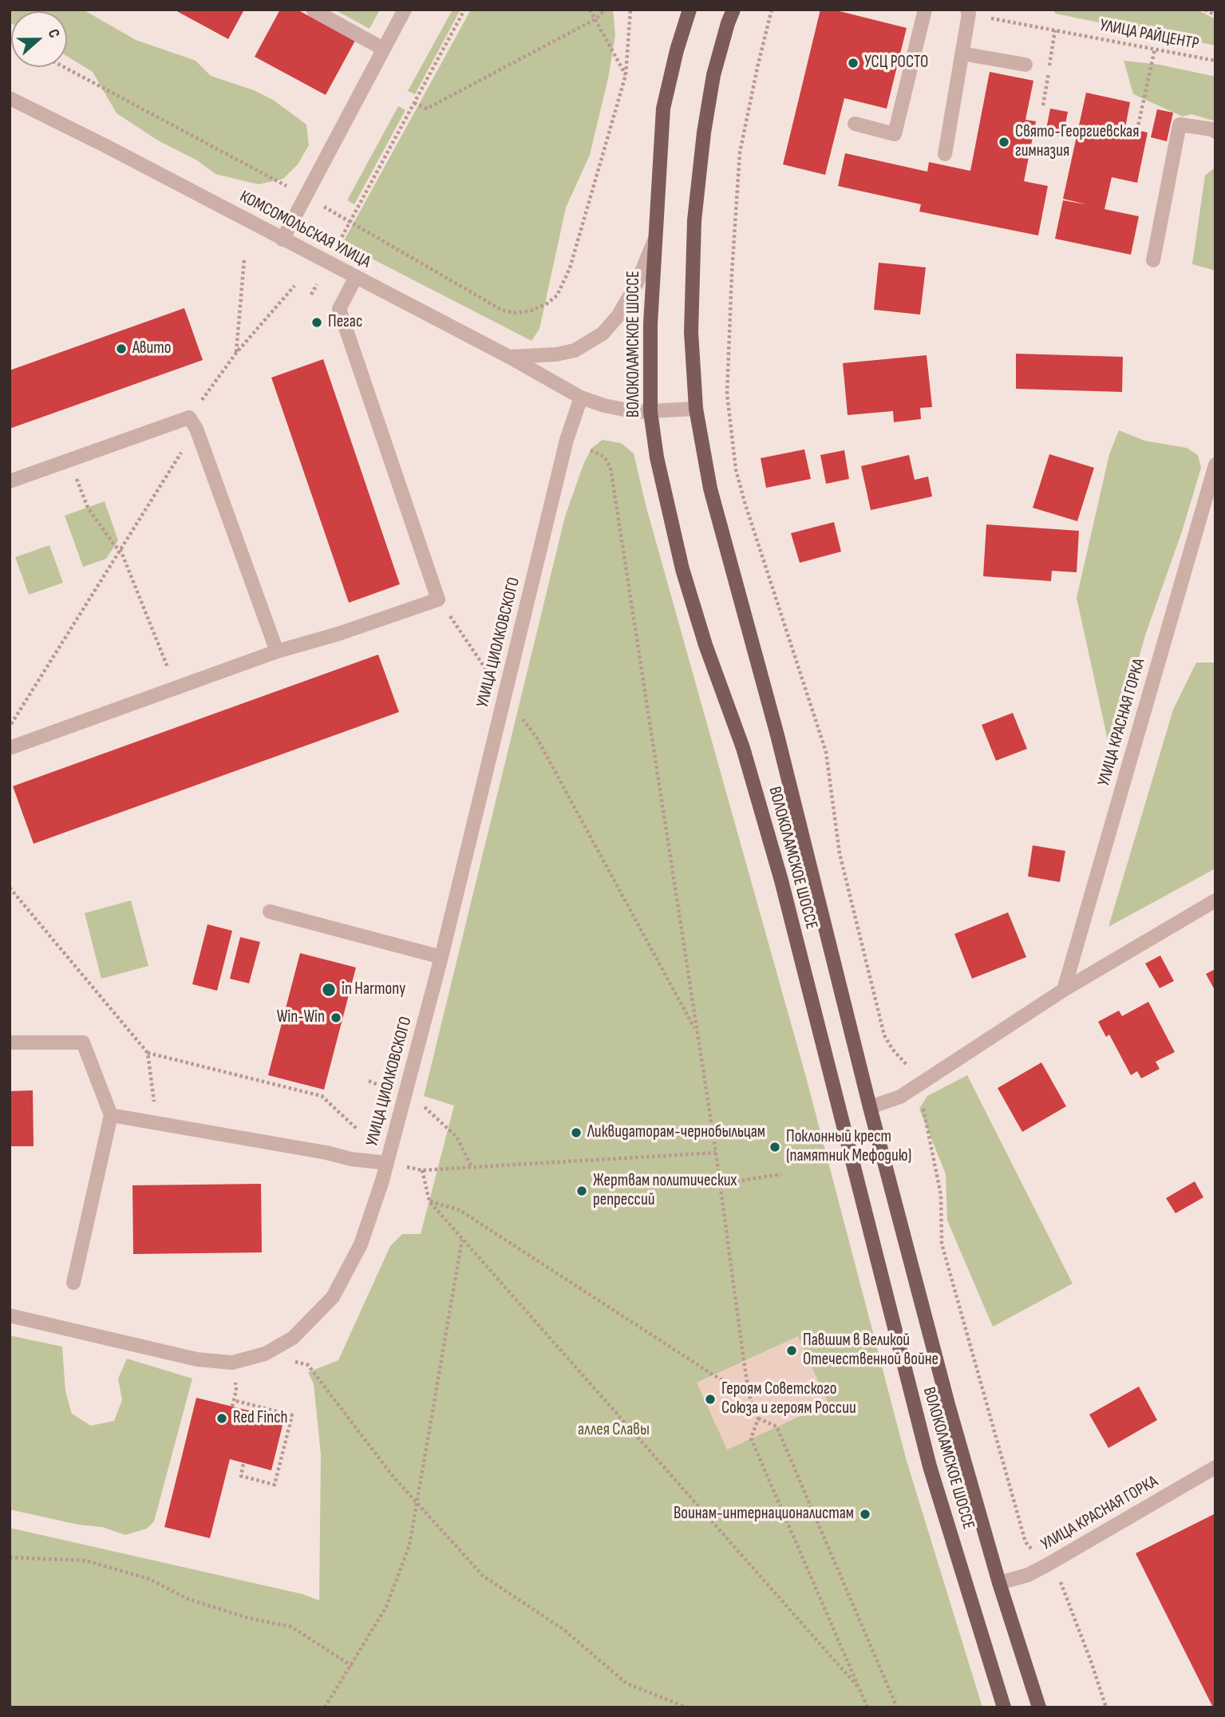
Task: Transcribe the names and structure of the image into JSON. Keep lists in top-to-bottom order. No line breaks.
{"streets":{"main road":["ВОЛОКОЛАМСКОЕ ШОССЕ"],"street":["КОМСОМОЛЬСКАЯ УЛИЦА","УЛИЦА ЦИОЛКОВСКОГО","УЛИЦА КРАСНАЯ ГОРКА"],"path":["УЛИЦА РАЙЦЕНТР"]},"crossings":[["КОМСОМОЛЬСКАЯ УЛИЦА","ВОЛОКОЛАМСКОЕ ШОССЕ"],["КОМСОМОЛЬСКАЯ УЛИЦА","УЛИЦА ЦИОЛКОВСКОГО"],["ВОЛОКОЛАМСКОЕ ШОССЕ","УЛИЦА КРАСНАЯ ГОРКА"]],"parks":["аллея Славы"],"places":["УСЦ РОСТО","Свято-Георгиевская гимназия","Пегас","Авито","in Harmony","Win-Win","Ликвидаторам-чернобыльцам","Поклонный крест (памятник Мефодию)","Жертвам политических репрессий","Павшим в Великой Отечественной войне","Героям Советского Союза и героям России","Red Finch","Воинам-интернационалистам"],"north":"right"}
